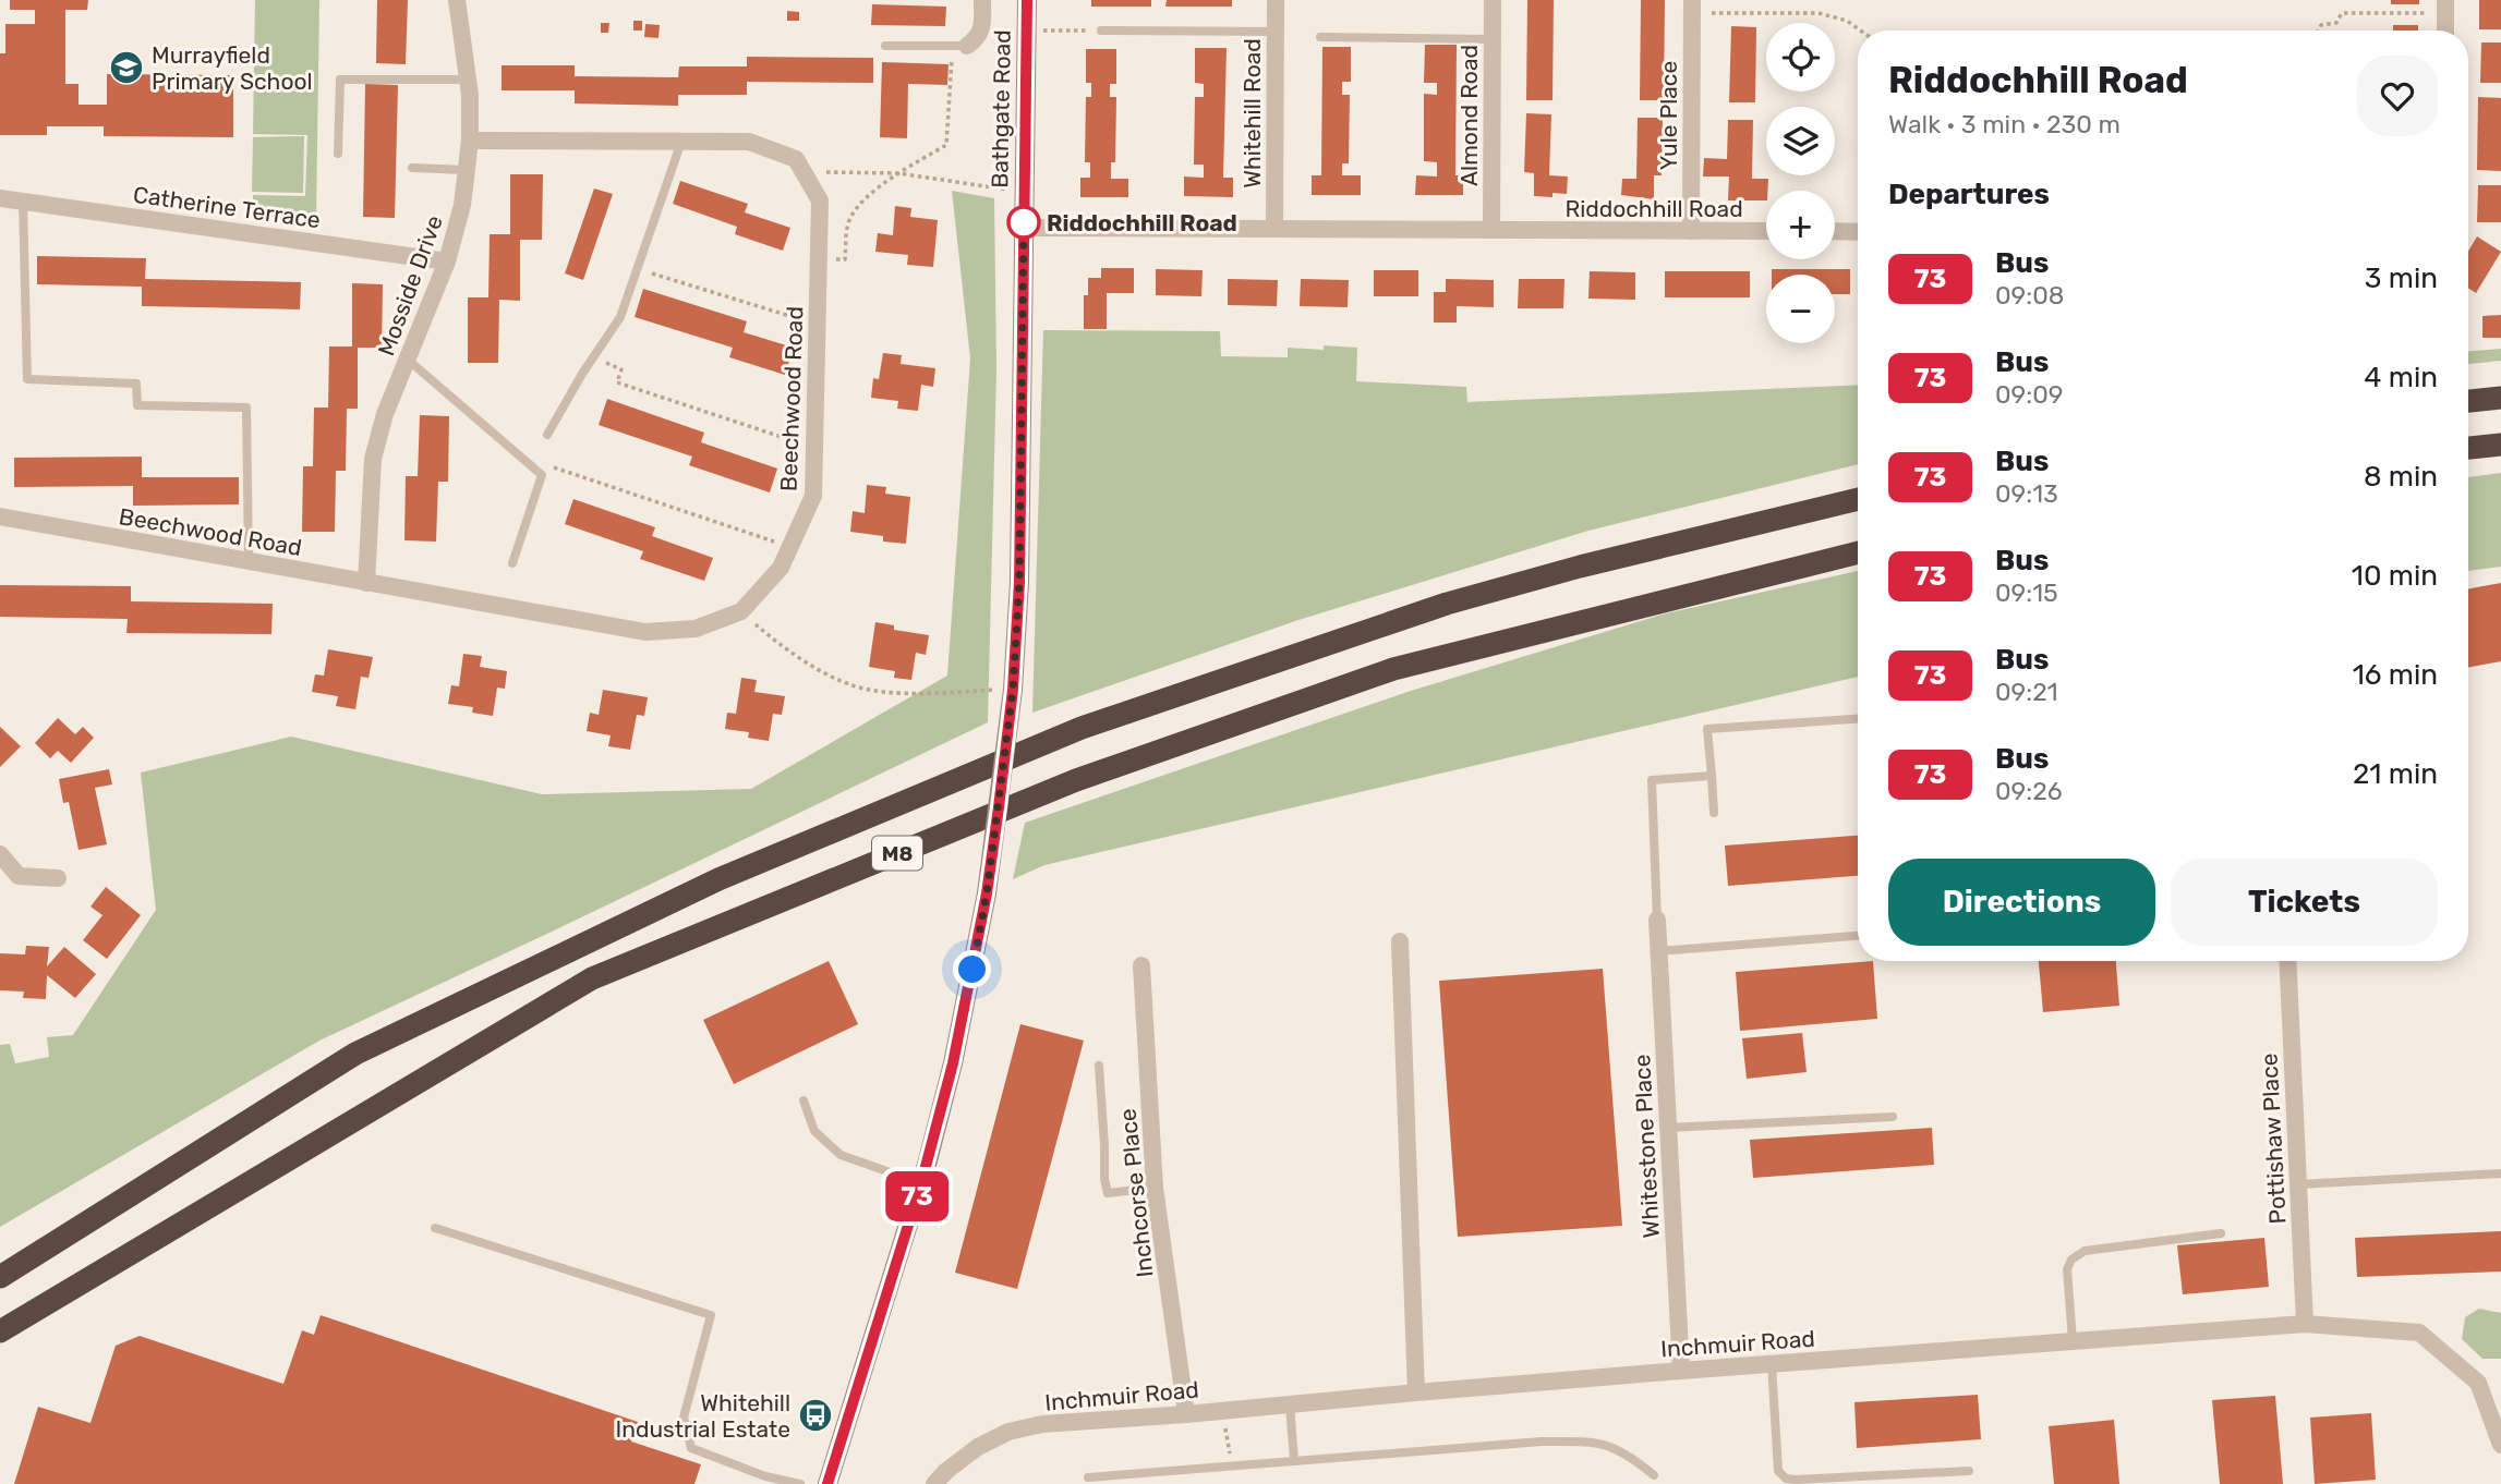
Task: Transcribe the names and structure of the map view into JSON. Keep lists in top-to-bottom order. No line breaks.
{"streets":{"highway":["M8"],"main road":["Bathgate Road"],"street":["Whitehill Road","Almond Road","Yule Place","Catherine Terrace","Riddochhill Road","Mosside Drive","Beechwood Road","Pottishaw Place","Whitestone Place","Inchcorse Place","Inchmuir Road"]},"crossings":[["Bathgate Road","Riddochhill Road"],["Whitehill Road","Riddochhill Road"],["Almond Road","Riddochhill Road"],["Yule Place","Riddochhill Road"],["Catherine Terrace","Mosside Drive"],["Mosside Drive","Beechwood Road"],["Pottishaw Place","Inchmuir Road"],["Whitestone Place","Inchmuir Road"],["Inchcorse Place","Inchmuir Road"]],"places":{"school or university":["Murrayfield Primary School"],"other":["Riddochhill Road"],"bus stop":["Whitehill Industrial Estate"]},"lines":["bus line 73"],"page":{"on_map":"73","map_buttons":["+","−"],"heading":[["Riddochhill Road","Walk · 3 min · 230 m"],"Departures"],"list":[{"mark":"73","name":"Bus","note":"09:08","value":"3 min"},{"mark":"73","name":"Bus","note":"09:09","value":"4 min"},{"mark":"73","name":"Bus","note":"09:13","value":"8 min"},{"mark":"73","name":"Bus","note":"09:15","value":"10 min"},{"mark":"73","name":"Bus","note":"09:21","value":"16 min"},{"mark":"73","name":"Bus","note":"09:26","value":"21 min"}],"buttons":["Directions","Tickets"]}}
